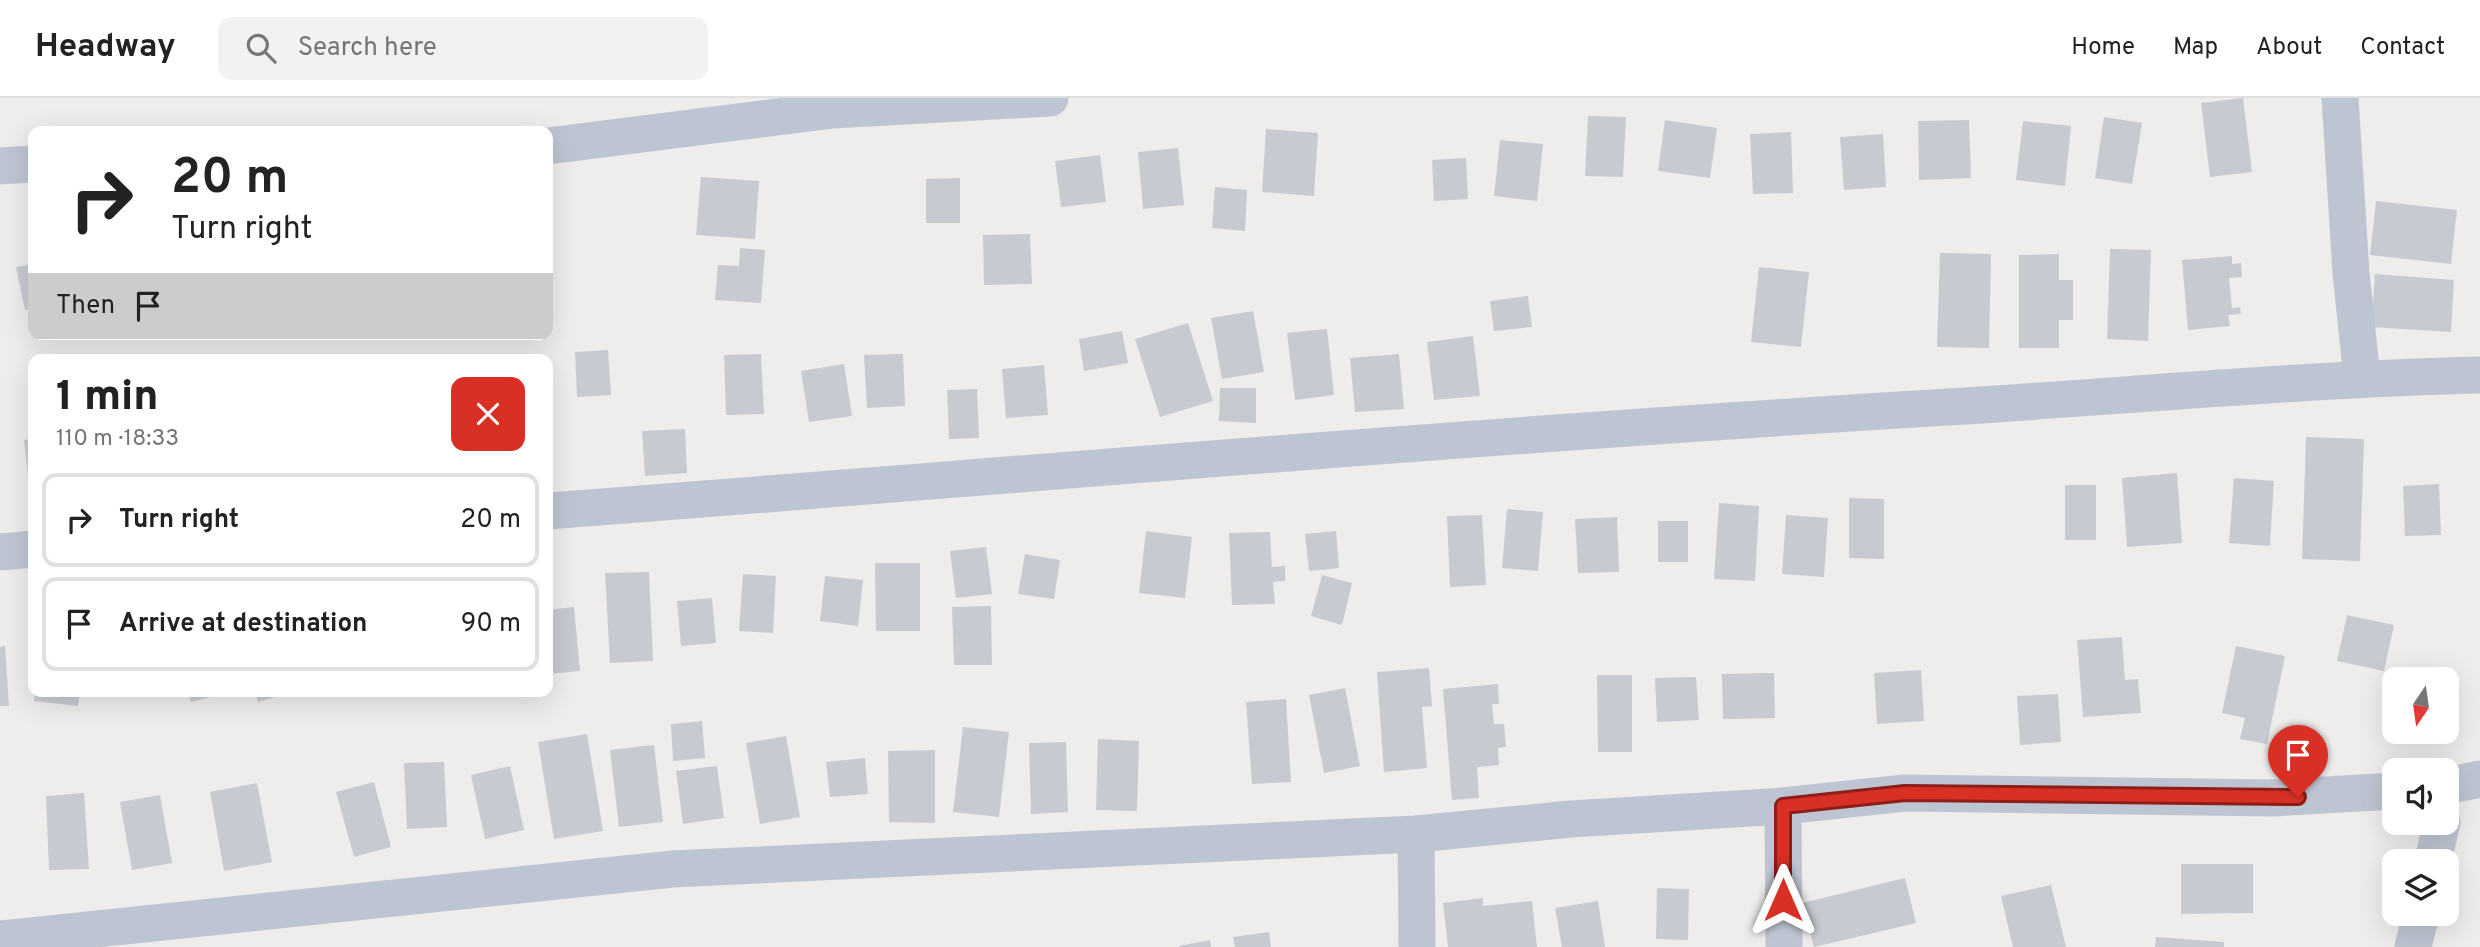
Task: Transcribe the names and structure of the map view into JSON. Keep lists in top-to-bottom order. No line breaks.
{"north":"bottom","page":{"header":"Headway","search":"Search here","nav":["Home","Map","About","Contact"],"turn":["20 m","Turn right"],"then":"Then","heading":["1 min","110 m · 18:33"],"list":[{"name":"Turn right","value":"20 m"},{"name":"Arrive at destination","value":"90 m"}]}}
